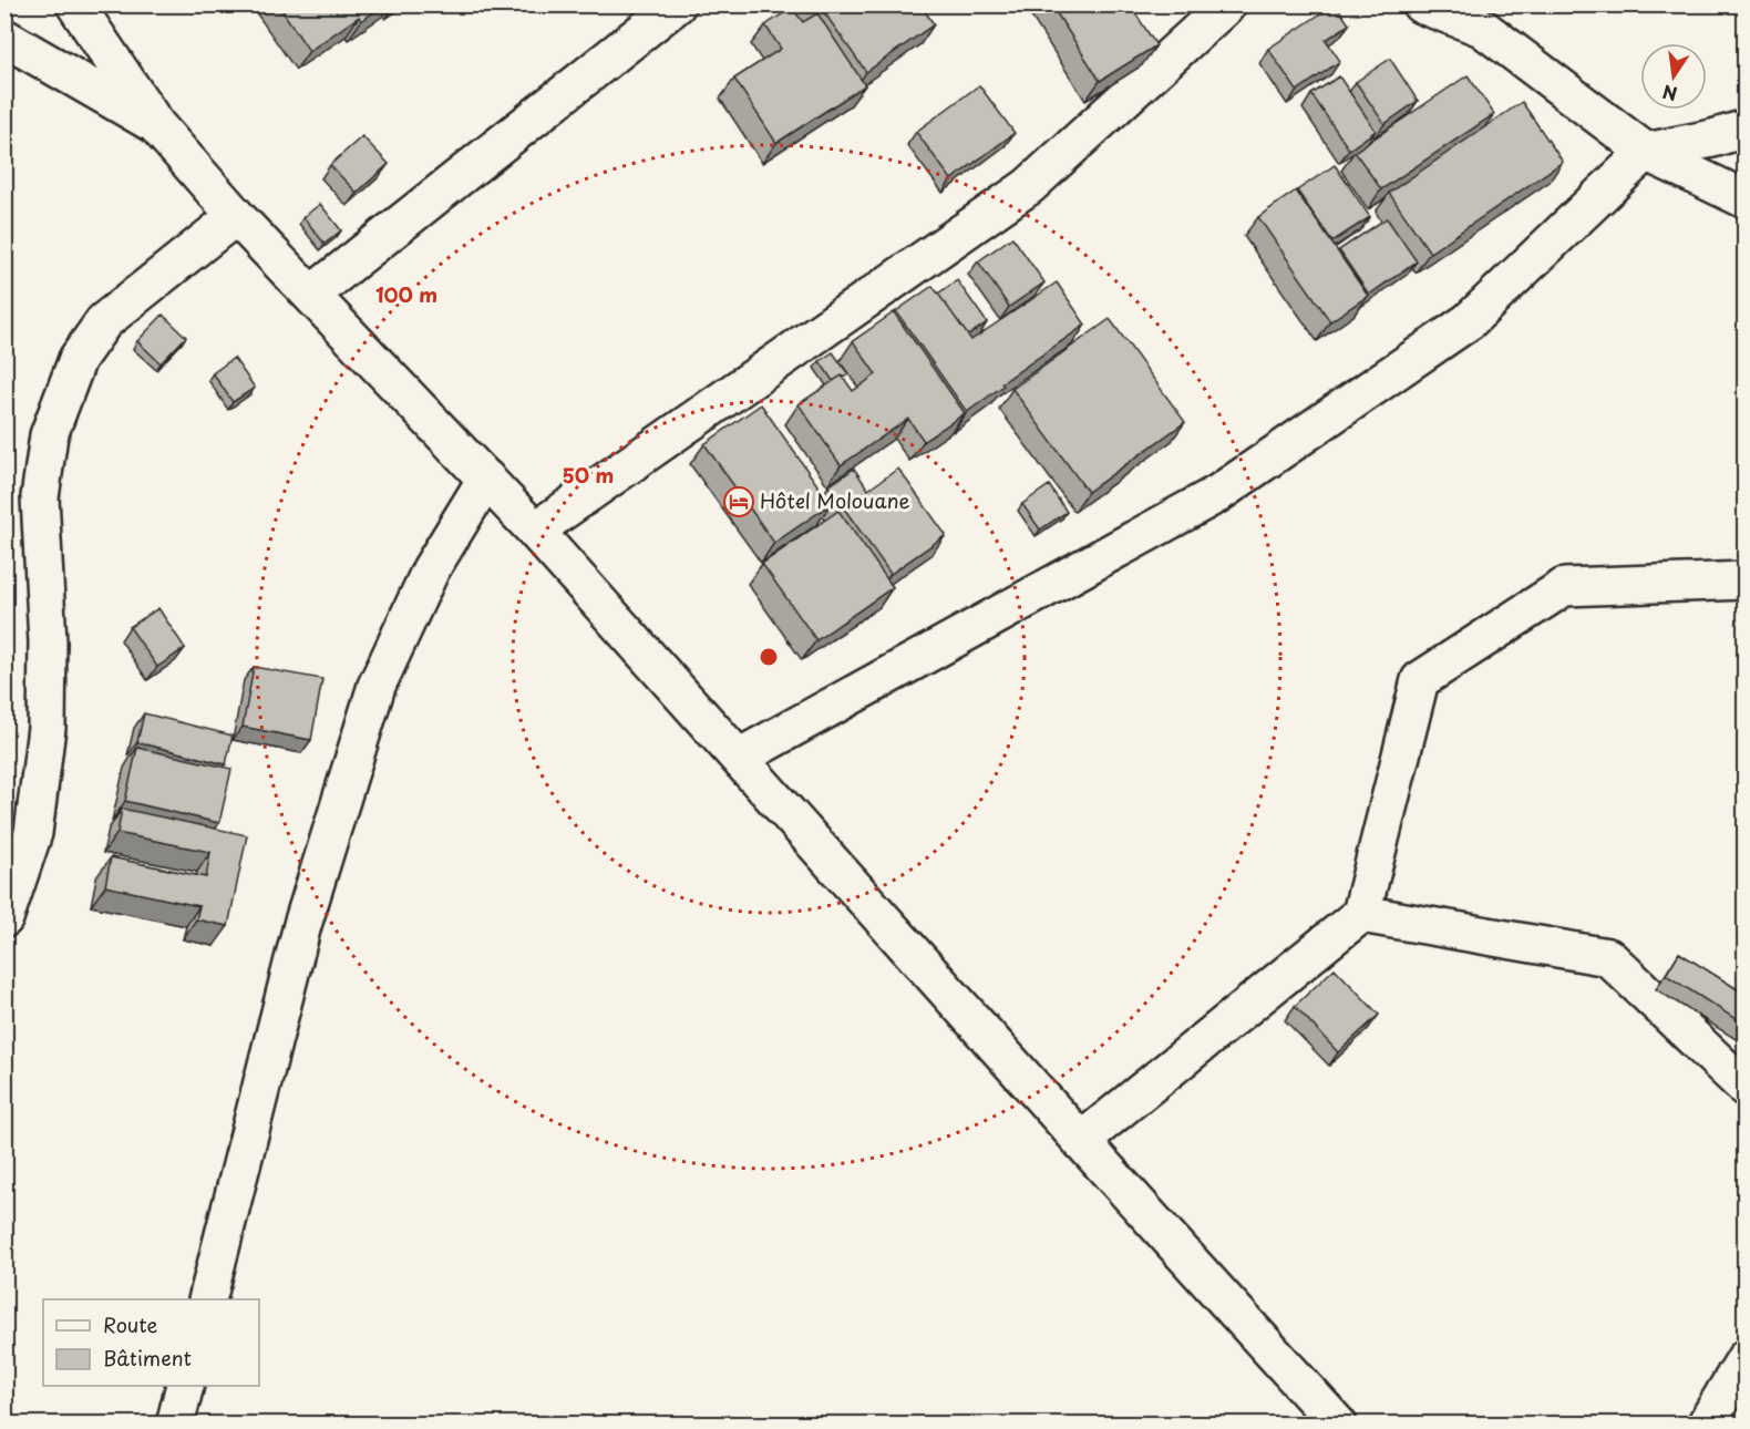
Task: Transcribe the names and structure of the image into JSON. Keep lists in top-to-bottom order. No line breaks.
{"places":{"hotel":["Hôtel Molouane"]},"legend":["Route","Bâtiment"],"north":"bottom","rings":["100 m","50 m"]}
